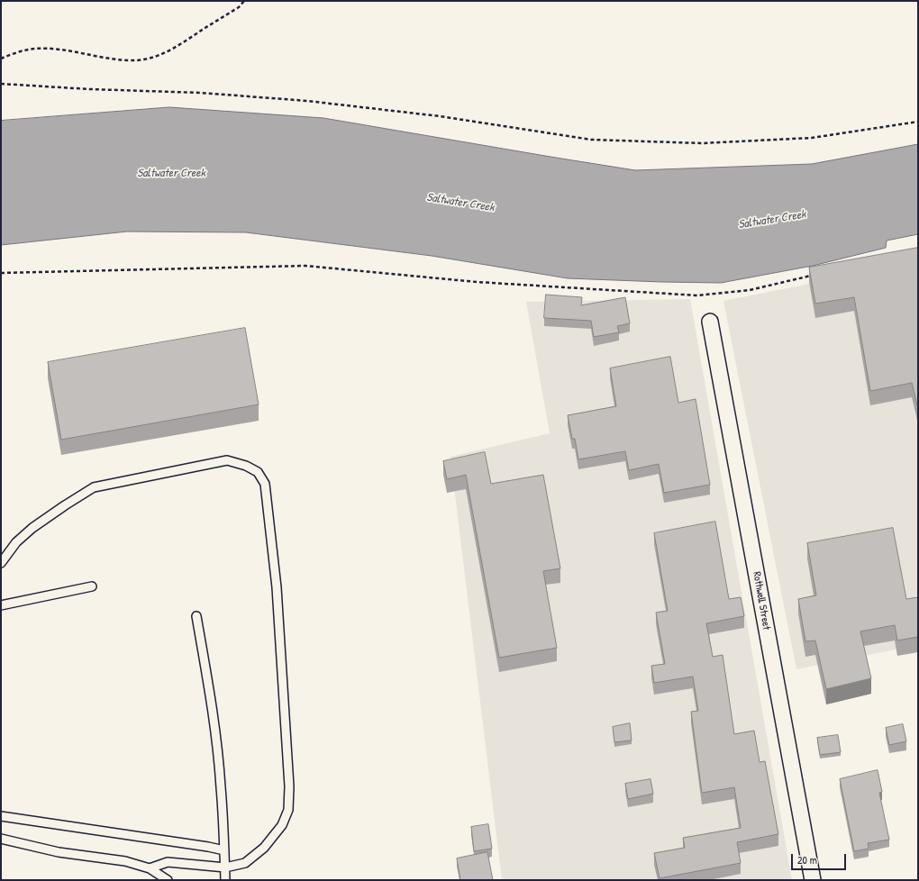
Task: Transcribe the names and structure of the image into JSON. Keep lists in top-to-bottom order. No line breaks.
{"streets":{"street":["Rothwell Street"]},"water":["Saltwater Creek"],"scale_bar":"20 m"}
